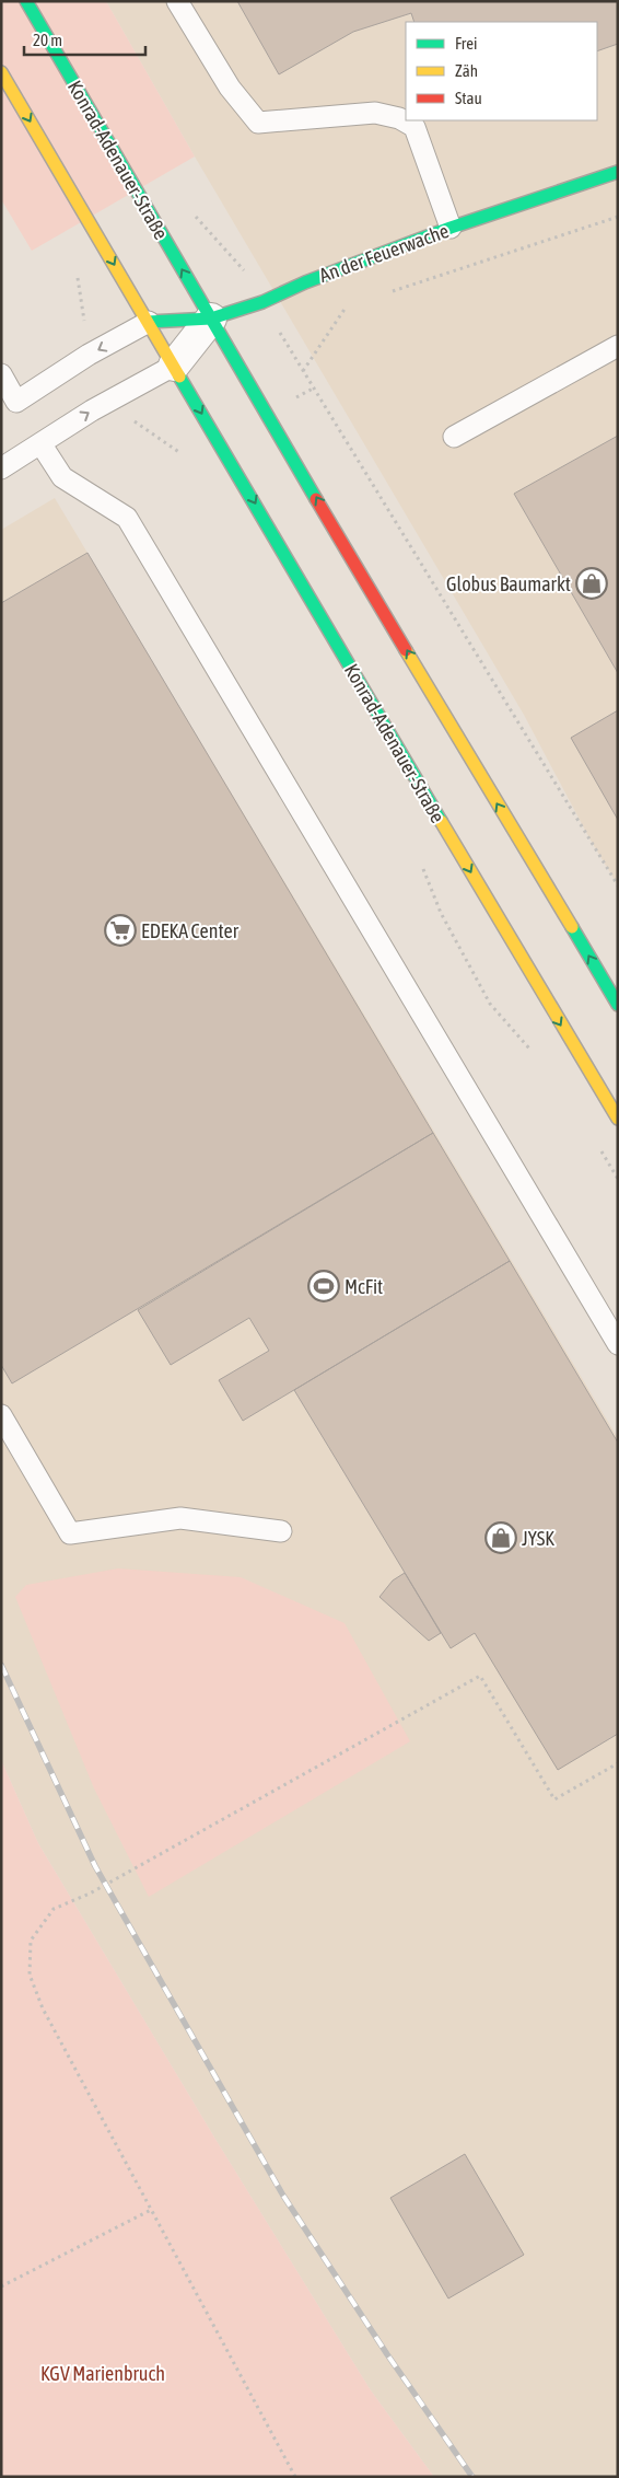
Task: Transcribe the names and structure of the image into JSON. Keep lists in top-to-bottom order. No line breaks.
{"streets":{"street":["Konrad-Adenauer-Straße","An der Feuerwache"]},"crossings":[["Konrad-Adenauer-Straße","An der Feuerwache"]],"parks":["KGV Marienbruch"],"places":{"shop":["Globus Baumarkt","JYSK"],"supermarket":["EDEKA Center"],"sports":["McFit"]},"legend":["Frei","Zäh","Stau"],"scale_bar":"20 m"}
